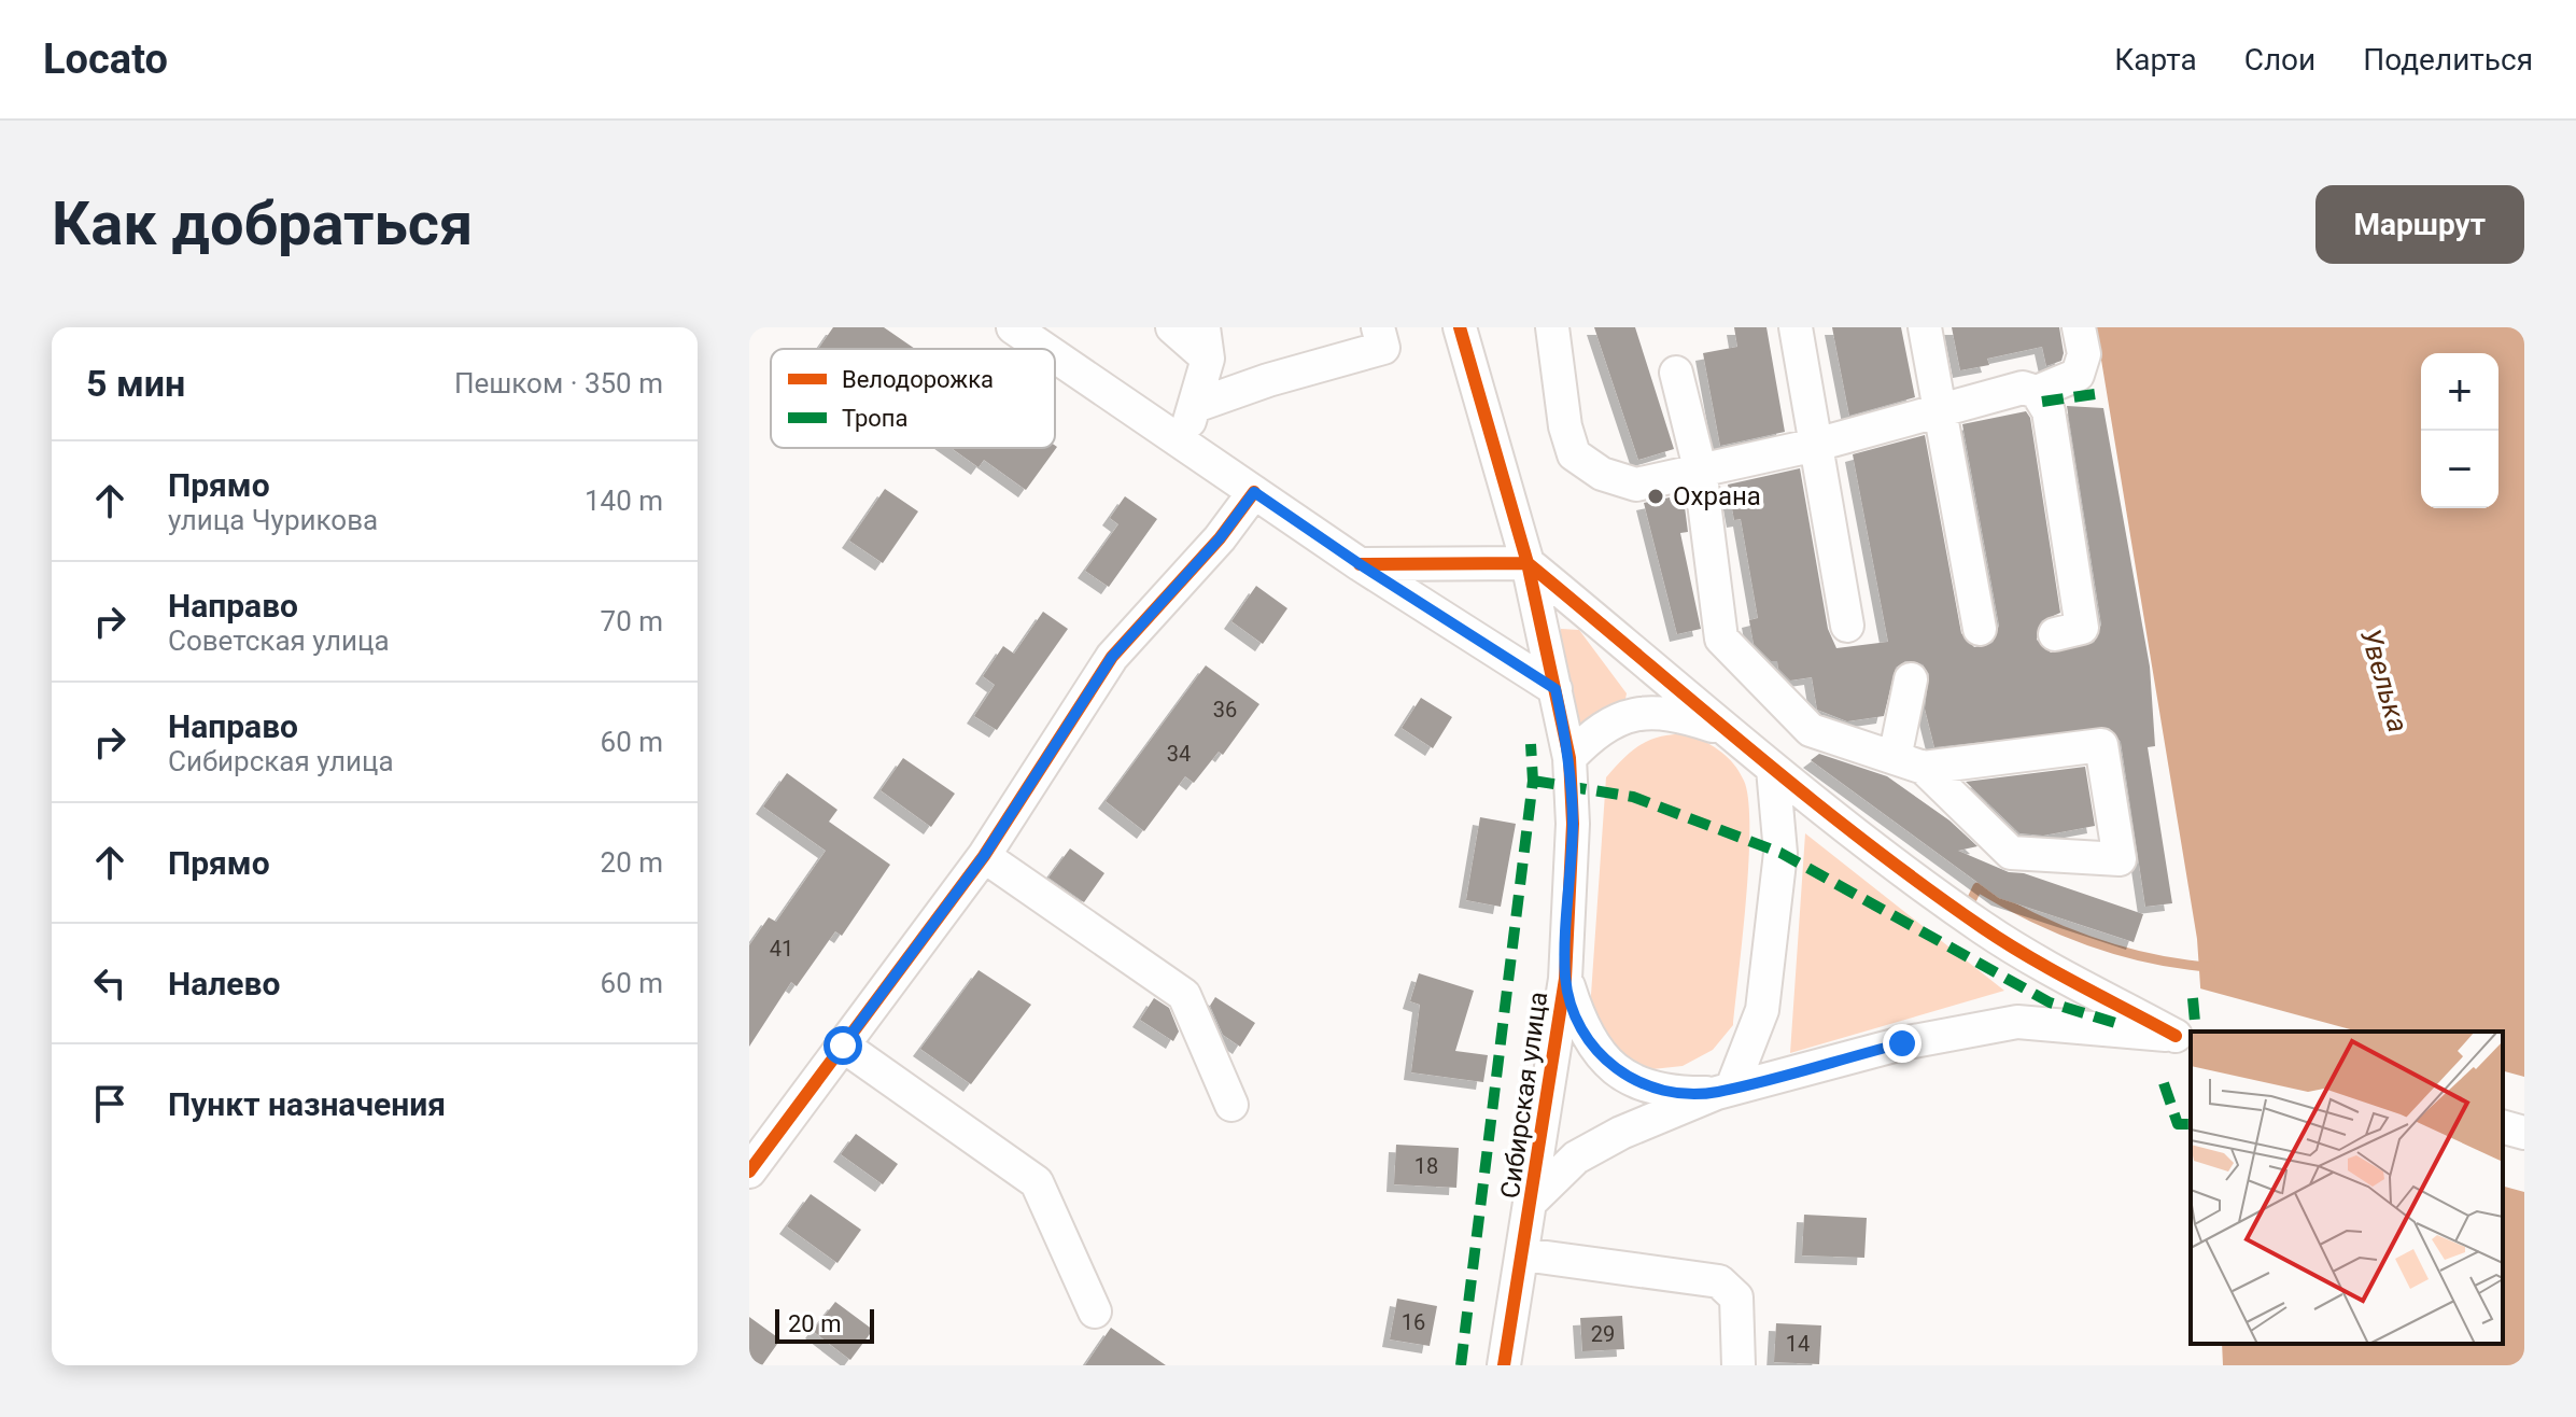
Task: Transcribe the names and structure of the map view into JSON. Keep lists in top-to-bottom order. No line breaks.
{"streets":{"street":["Сибирская улица"]},"water":["Увелька"],"places":["Охрана"],"house_numbers":["36","34","41","18","16","29","14"],"legend":["Велодорожка","Тропа"],"scale_bar":"20 m","page":{"header":"Locato","nav":["Карта","Слои","Поделиться"],"buttons":"Маршрут","title":"Как добраться","heading":["5 мин","Пешком · 350 m"],"map_buttons":["+","−"],"list":[["Прямо","улица Чурикова","140 m"],["Направо","Советская улица","70 m"],["Направо","Сибирская улица","60 m"],["Прямо","20 m"],["Налево","60 m"],"Пункт назначения"],"scale":"20 m"}}
